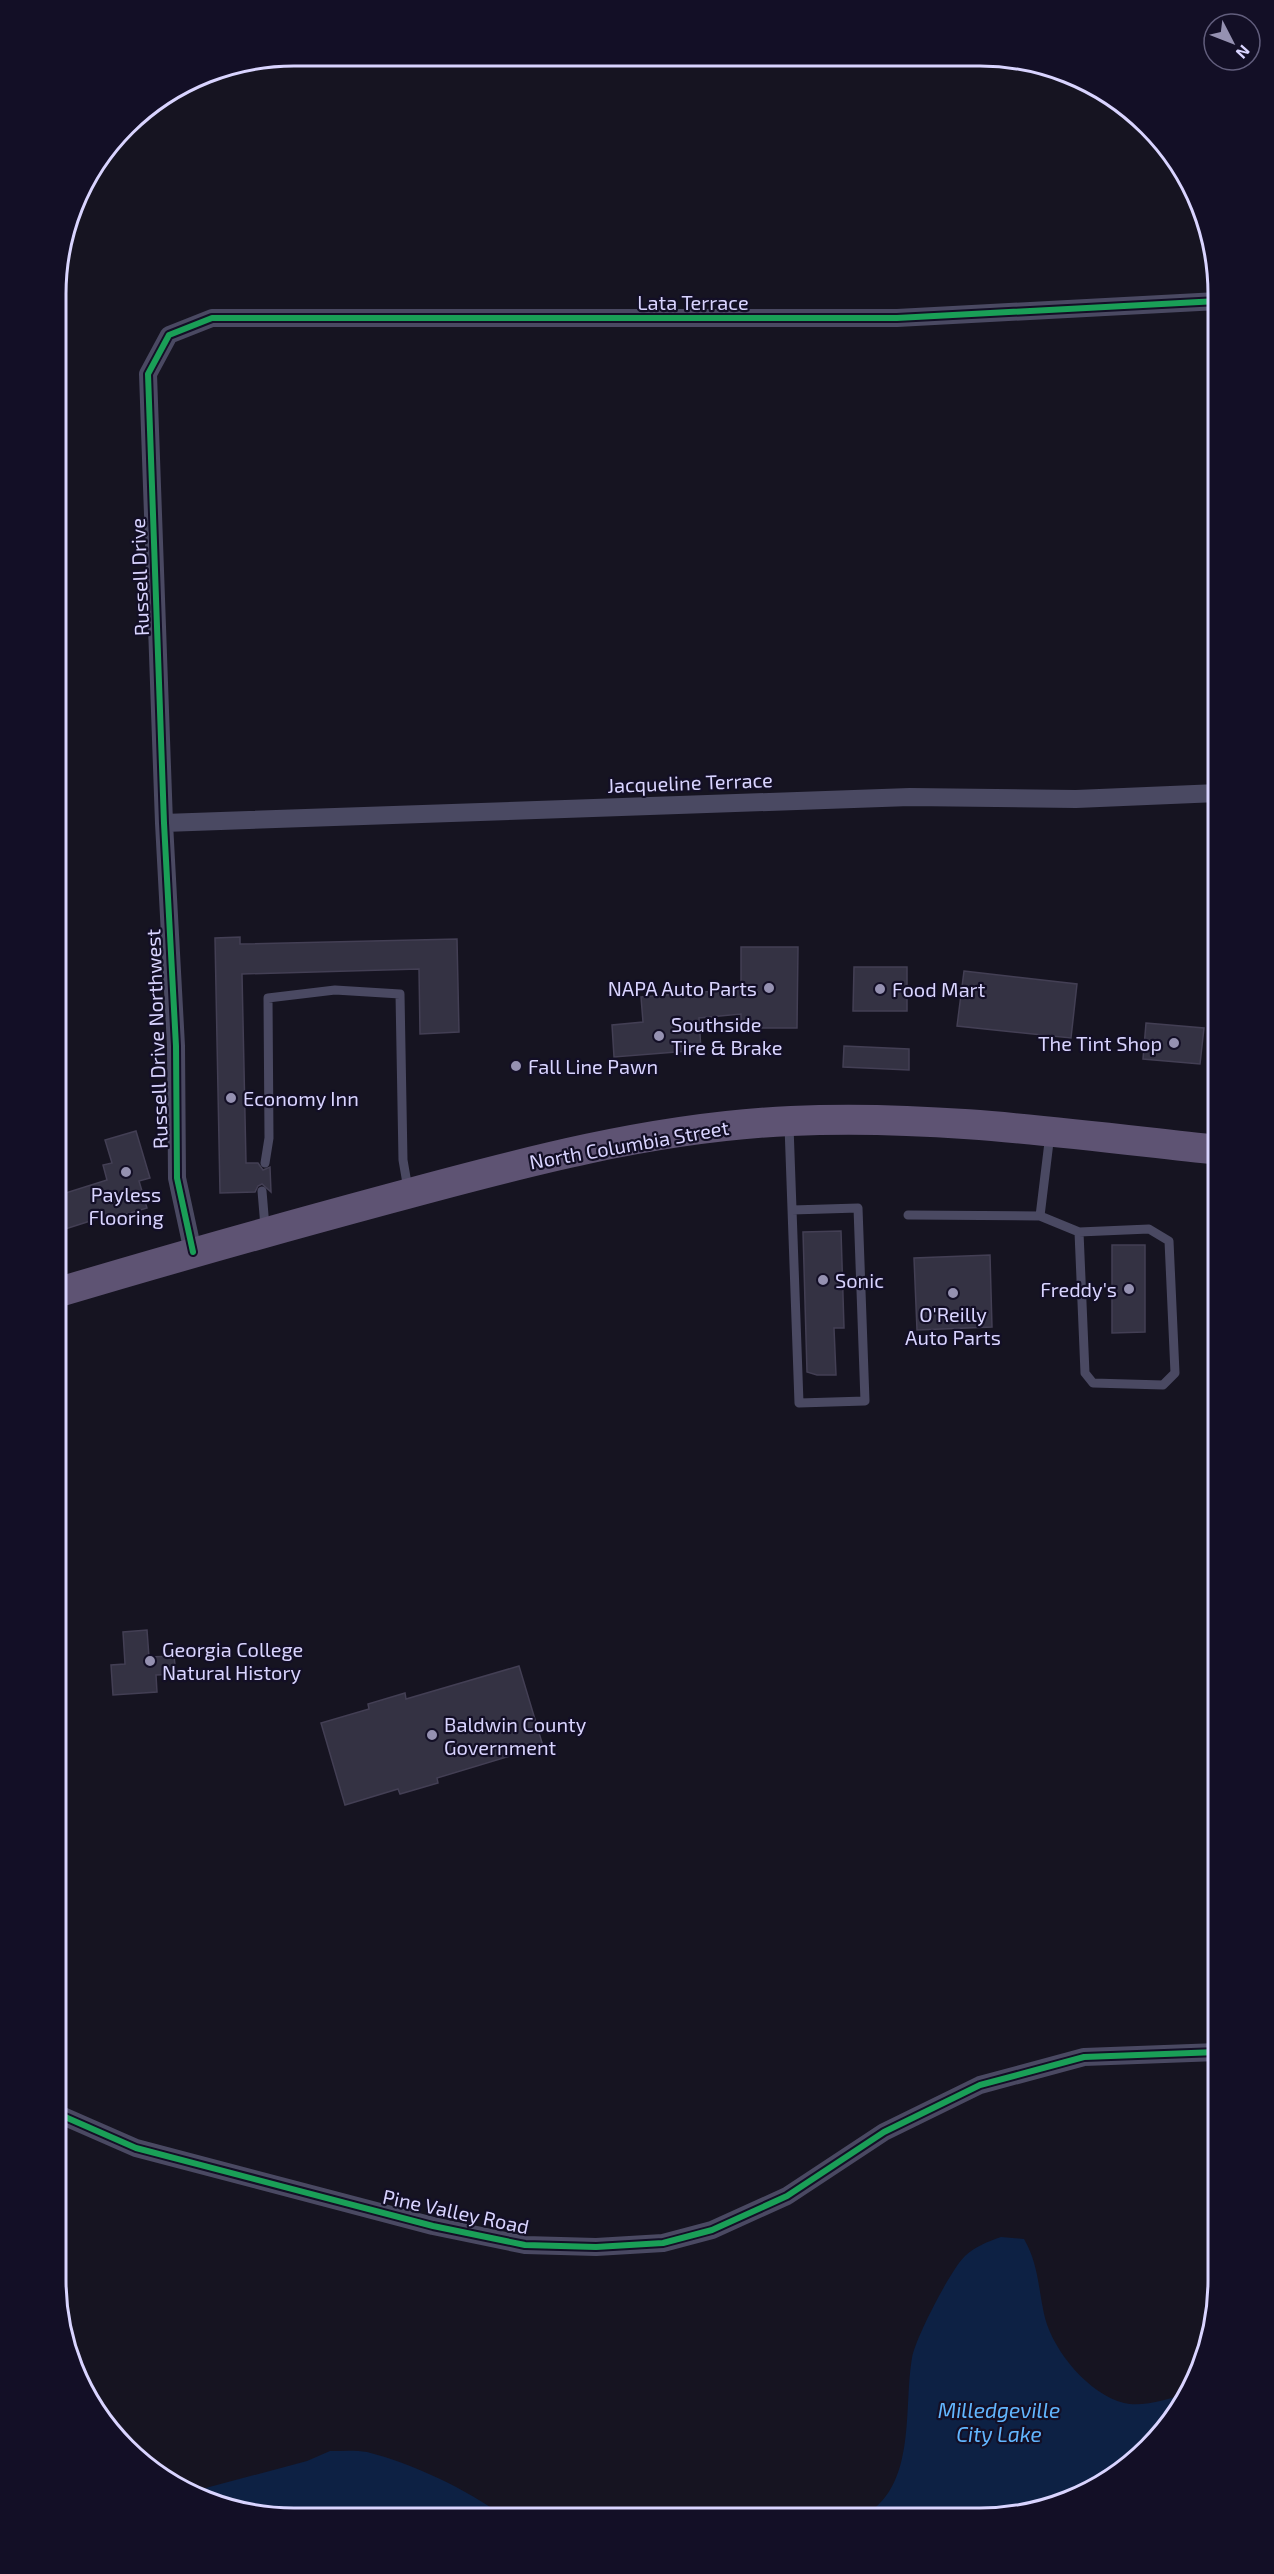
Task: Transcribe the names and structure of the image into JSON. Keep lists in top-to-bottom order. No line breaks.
{"streets":{"main road":["North Columbia Street"],"street":["Lata Terrace","Russell Drive","Jacqueline Terrace","Russell Drive Northwest","Pine Valley Road"]},"crossings":[["Lata Terrace","Russell Drive"],["Russell Drive","Jacqueline Terrace"],["Russell Drive","Russell Drive Northwest"],["Jacqueline Terrace","Russell Drive Northwest"],["Russell Drive Northwest","North Columbia Street"]],"water":["Milledgeville City Lake"],"places":["NAPA Auto Parts","Food Mart","Southside Tire & Brake","The Tint Shop","Fall Line Pawn","Economy Inn","Payless Flooring","Sonic","Freddy's","O'Reilly Auto Parts","Georgia College Natural History","Baldwin County Government"],"north":"bottom right"}
